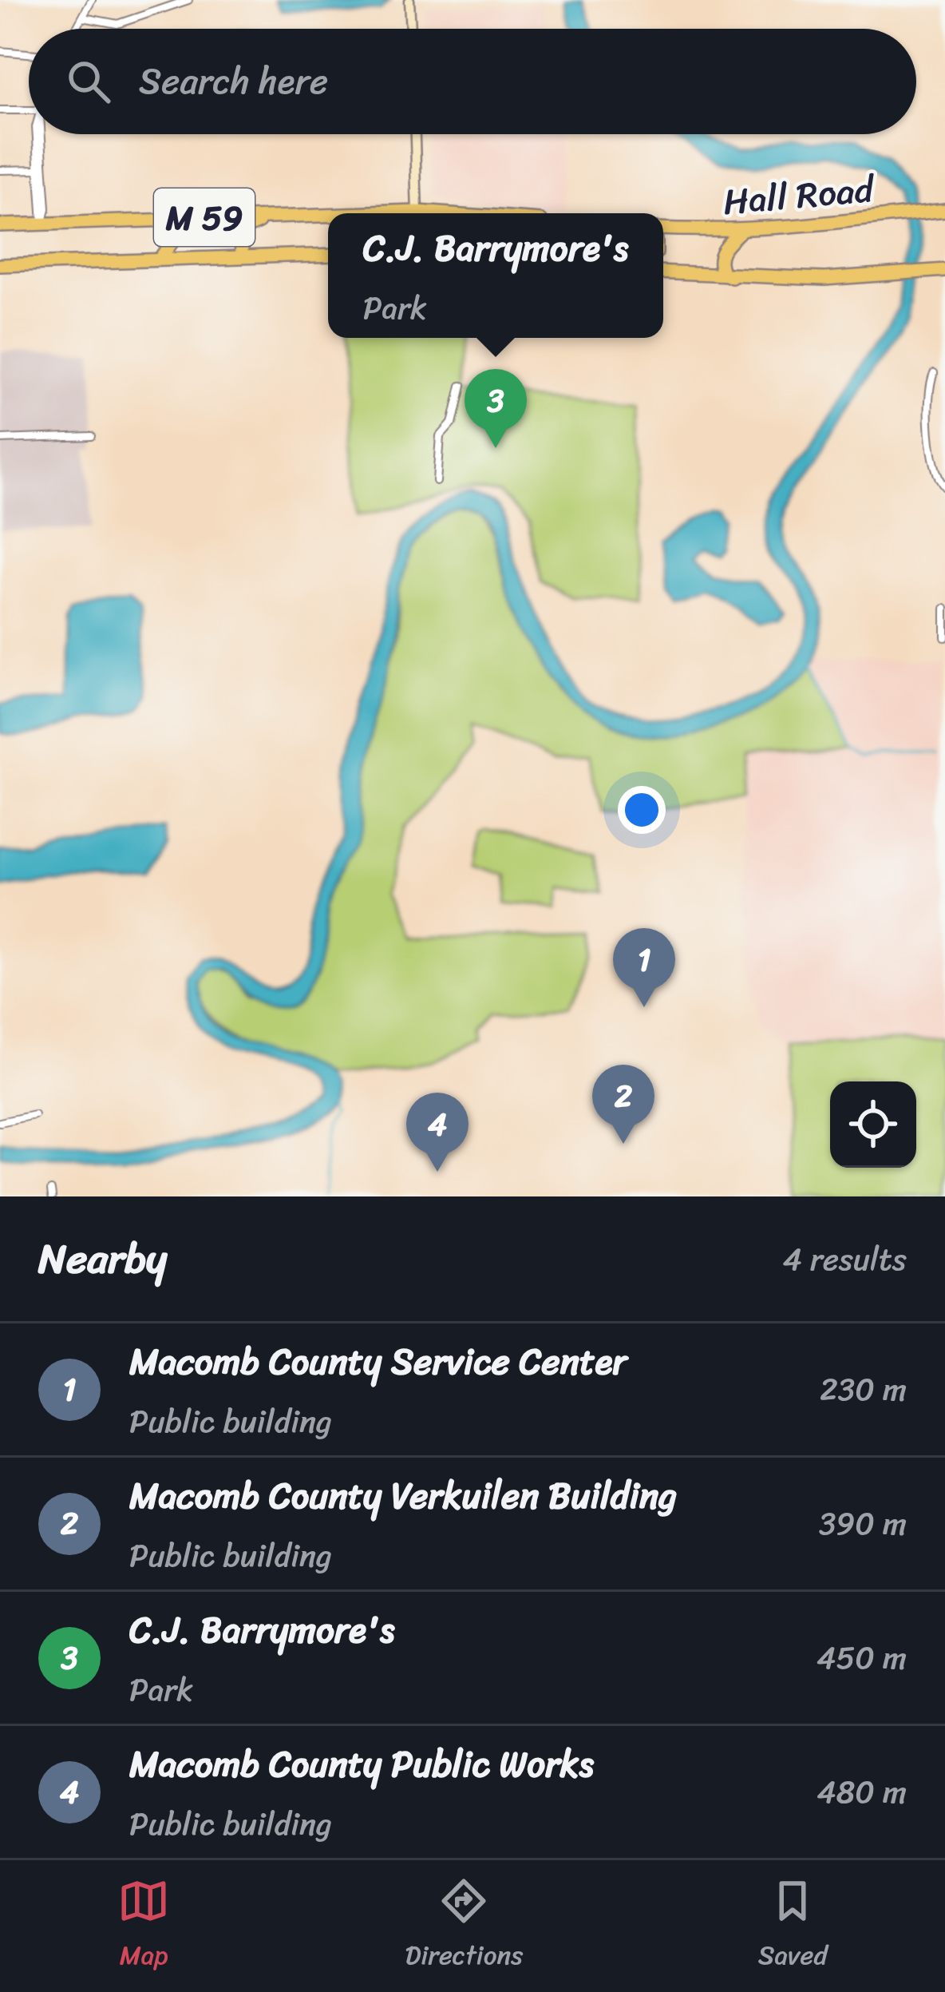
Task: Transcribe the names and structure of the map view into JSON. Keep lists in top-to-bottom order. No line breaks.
{"streets":{"highway":["Hall Road","M 59"]},"page":{"search":"Search here","popup":["C.J. Barrymore's","Park"],"pins":["3","1","2","4"],"heading":["Nearby","4 results"],"list":[{"mark":"1","name":"Macomb County Service Center","note":"Public building","value":"230 m"},{"mark":"2","name":"Macomb County Verkuilen Building","note":"Public building","value":"390 m"},{"mark":"3","name":"C.J. Barrymore's","note":"Park","value":"450 m"},{"mark":"4","name":"Macomb County Public Works","note":"Public building","value":"480 m"}],"nav":["Map","Directions","Saved"]}}
